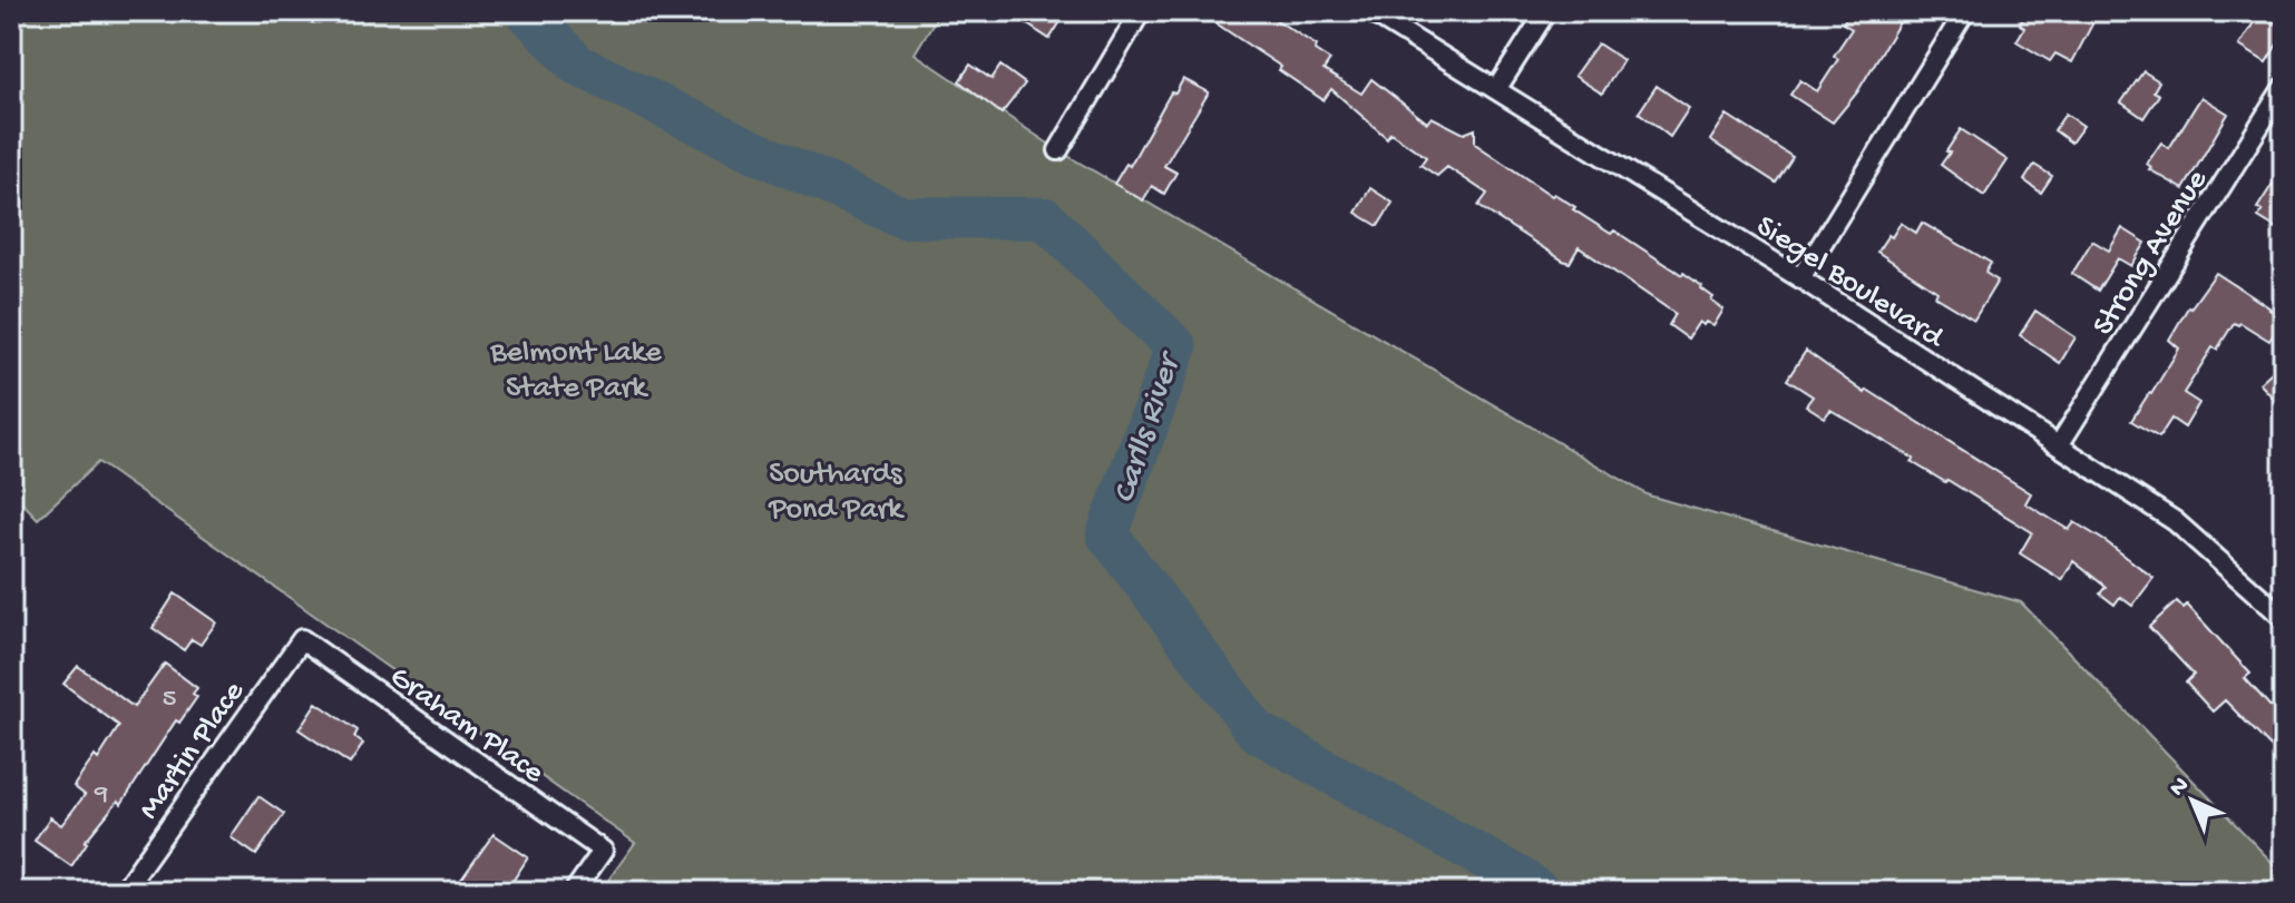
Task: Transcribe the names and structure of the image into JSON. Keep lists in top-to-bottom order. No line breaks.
{"streets":{"street":["Strong Avenue","Siegel Boulevard","Graham Place","Martin Place"]},"crossings":[["Strong Avenue","Siegel Boulevard"],["Graham Place","Martin Place"]],"water":["Carlls River"],"parks":["Belmont Lake State Park","Southards Pond Park"],"house_numbers":["5","9"],"north":"top left"}
